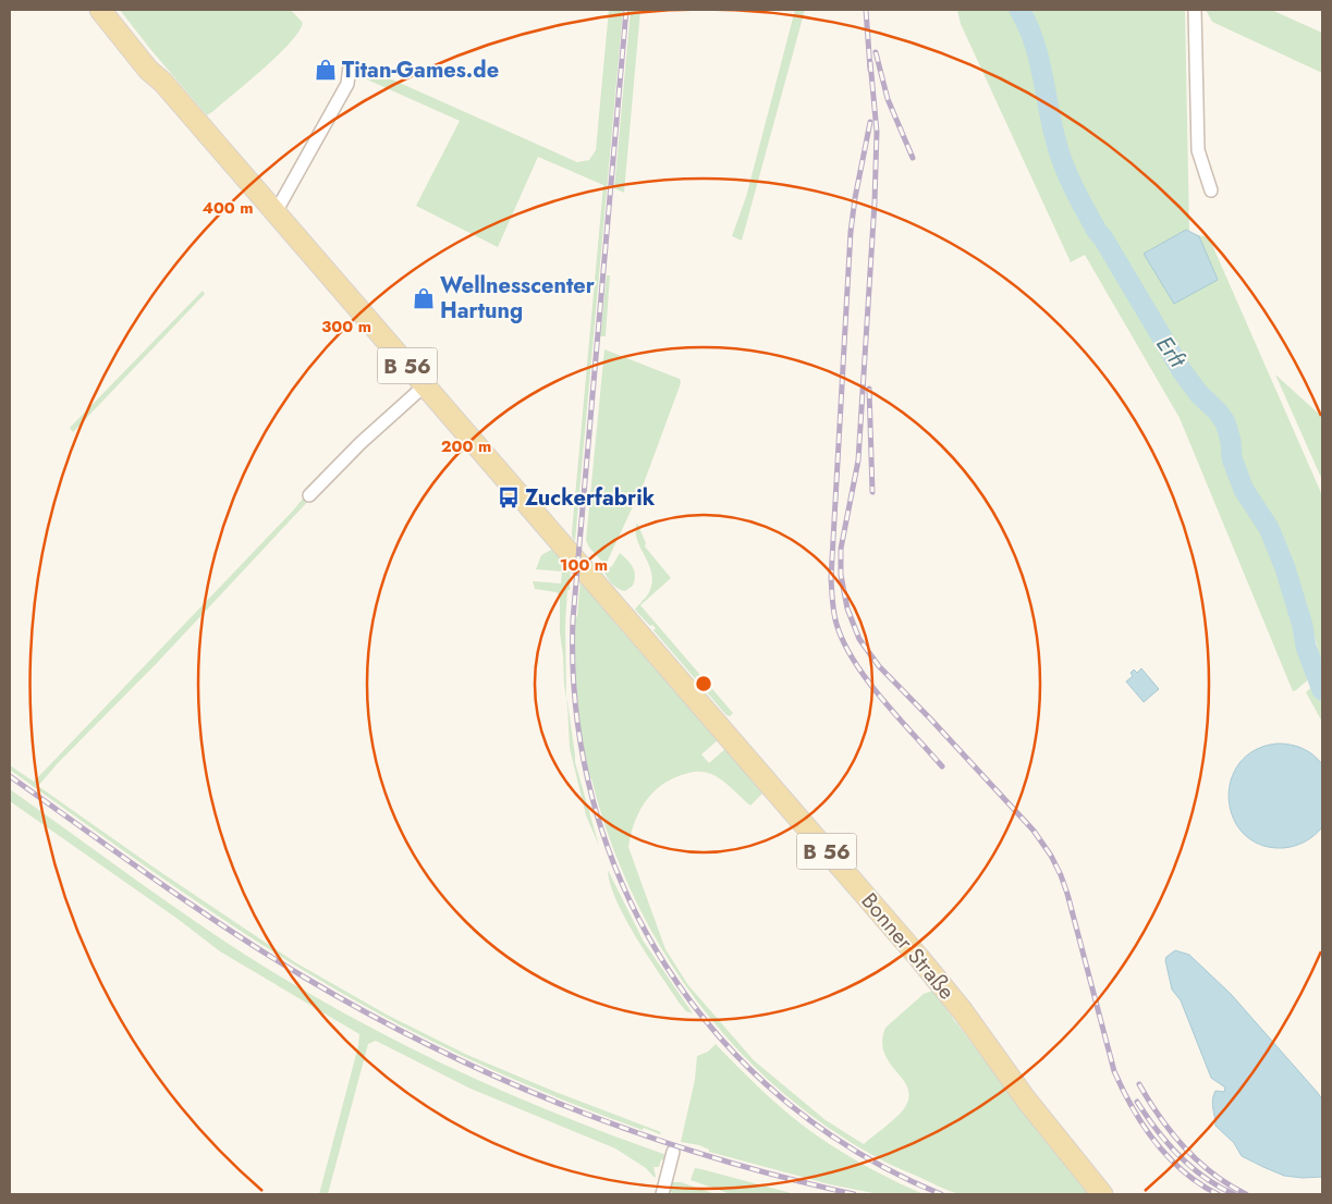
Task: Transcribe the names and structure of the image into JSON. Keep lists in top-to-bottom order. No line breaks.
{"streets":{"main road":["B 56","Bonner Straße"]},"crossings":[["B 56","Bonner Straße"]],"water":["Erft"],"places":{"shop":["Titan-Games.de","Wellnesscenter Hartung"],"bus stop":["Zuckerfabrik"]},"rings":["400 m","300 m","200 m","100 m"]}
